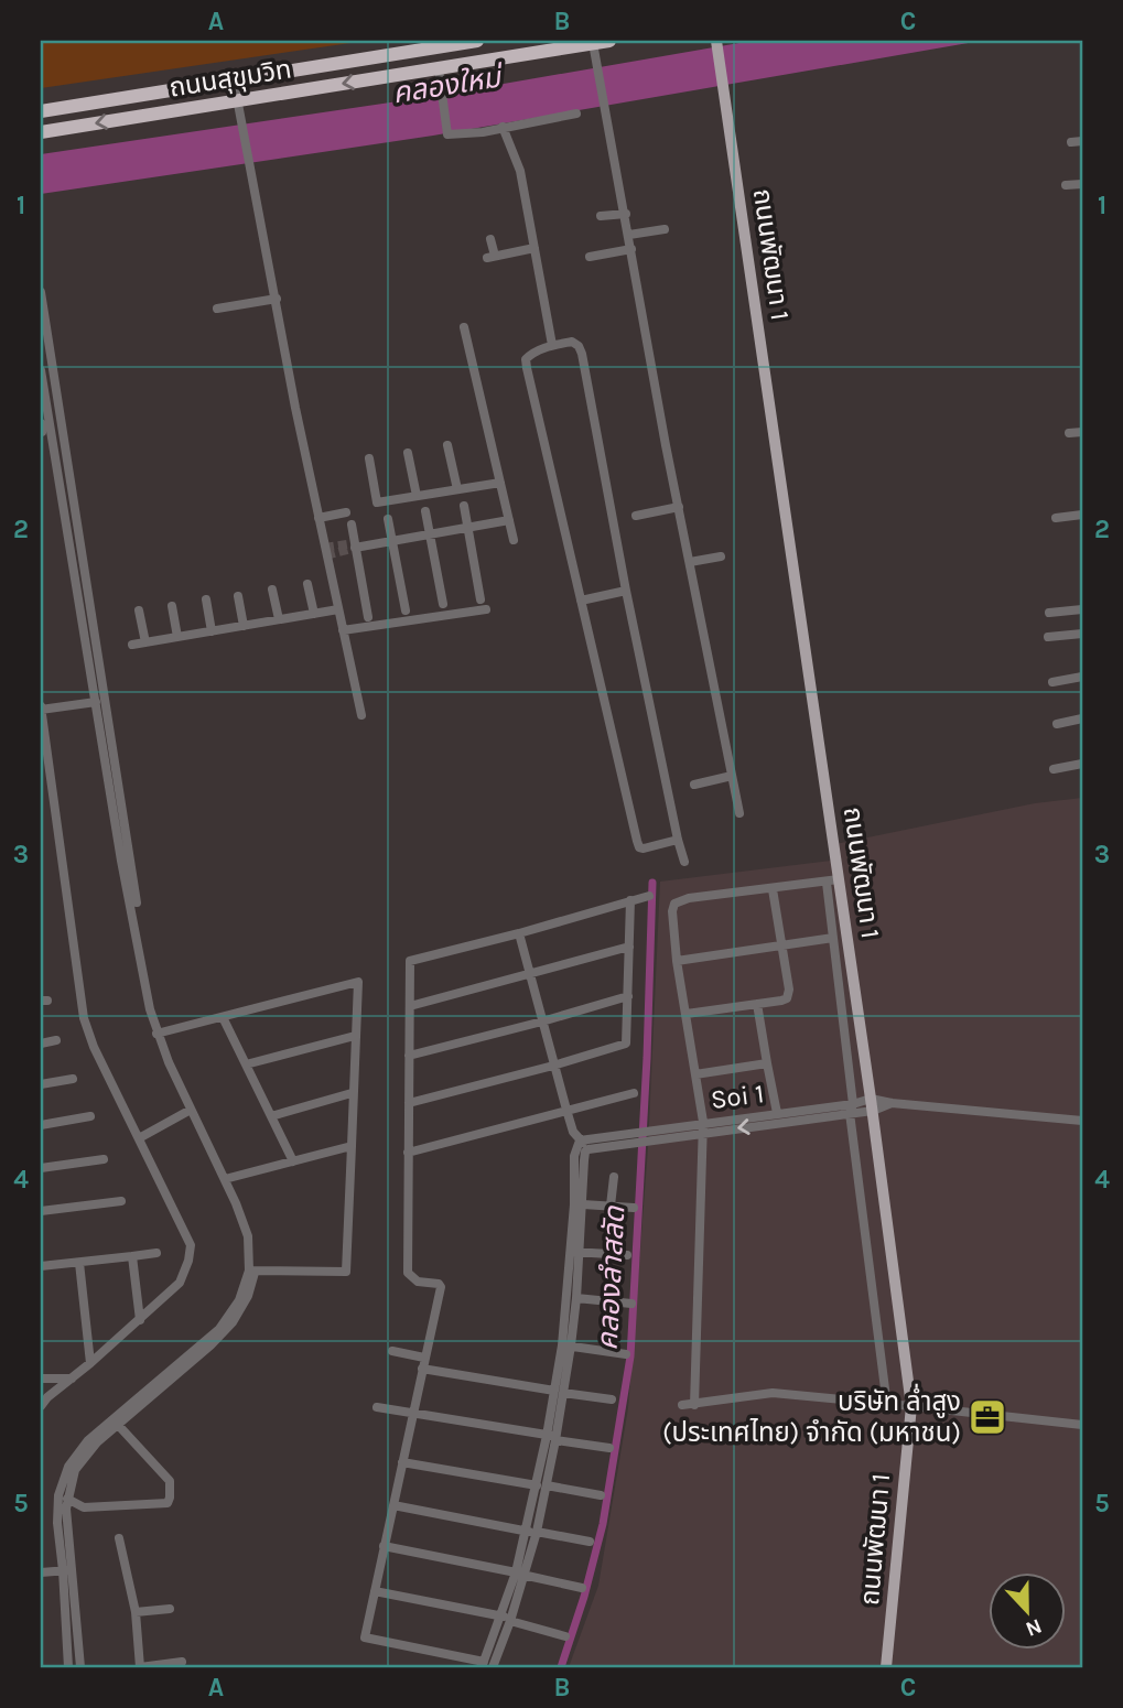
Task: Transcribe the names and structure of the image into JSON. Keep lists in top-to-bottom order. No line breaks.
{"streets":{"highway":["ถนนสุขุมวิท"],"main road":["ถนนพัฒนา 1"],"street":["Soi 1"]},"water":["คลองใหม่","คลองลำสลัด"],"places":{"office":["บริษัท ล่ำสูง (ประเทศไทย) จำกัด (มหาชน)"]},"north":"bottom","grid":{"columns":["A","B","C"],"rows":["1","2","3","4","5"]}}
